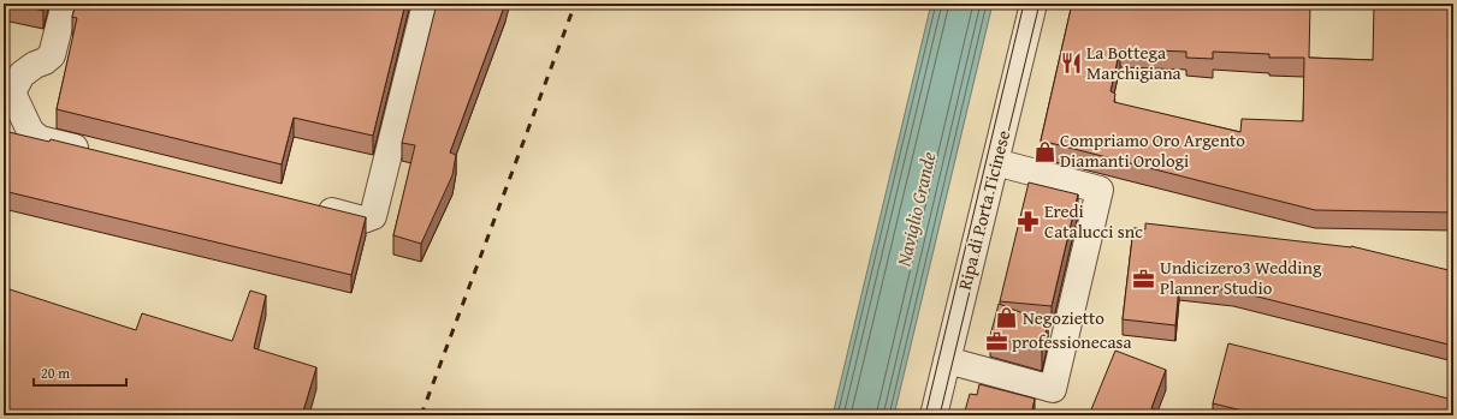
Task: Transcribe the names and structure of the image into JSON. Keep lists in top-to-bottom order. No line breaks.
{"streets":{"street":["Ripa di Porta Ticinese"]},"water":["Naviglio Grande"],"places":{"restaurant":["La Bottega Marchigiana"],"shop":["Compriamo Oro Argento Diamanti Orologi","Negozietto"],"pharmacy":["Eredi Catalucci snc"],"office":["Undicizero3 Wedding Planner Studio","professionecasa"]},"scale_bar":"20 m"}
